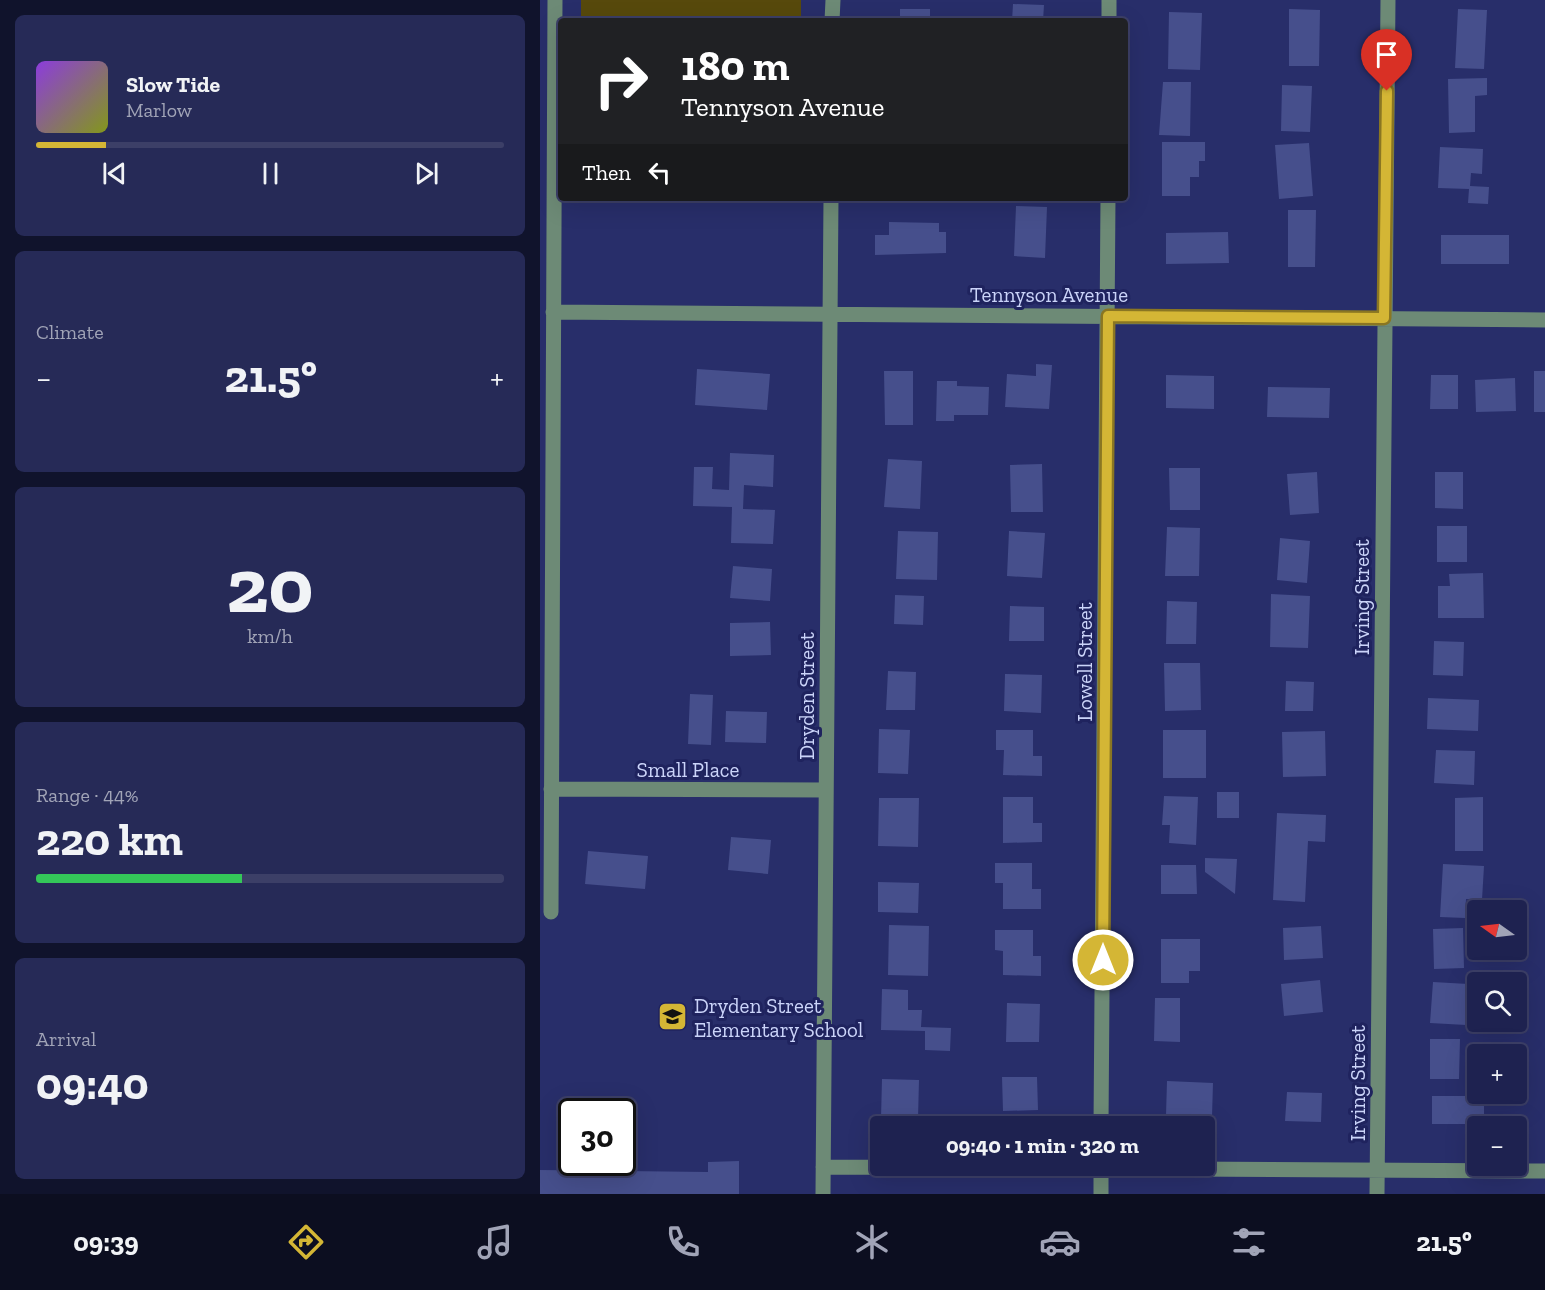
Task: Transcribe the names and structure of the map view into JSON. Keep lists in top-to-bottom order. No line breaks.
{"streets":{"street":["Tennyson Avenue","Irving Street","Lowell Street","Dryden Street","Small Place"]},"crossings":[["Tennyson Avenue","Irving Street"],["Tennyson Avenue","Lowell Street"],["Tennyson Avenue","Dryden Street"],["Dryden Street","Small Place"]],"places":{"school or university":["Dryden Street Elementary School"]},"north":"left","page":{"turn":["180 m","Tennyson Avenue"],"song":["Slow Tide","Marlow"],"then":"Then","tile":["Climate",["20","km/h"],["Range · 44%","220 km"],["Arrival","09:40"]],"heat":["−","21.5°","+"],"map_buttons":["+","−"],"limit":"30","trip":"09:40 · 1 min · 320 m","tabs":["09:39","21.5°"]}}
